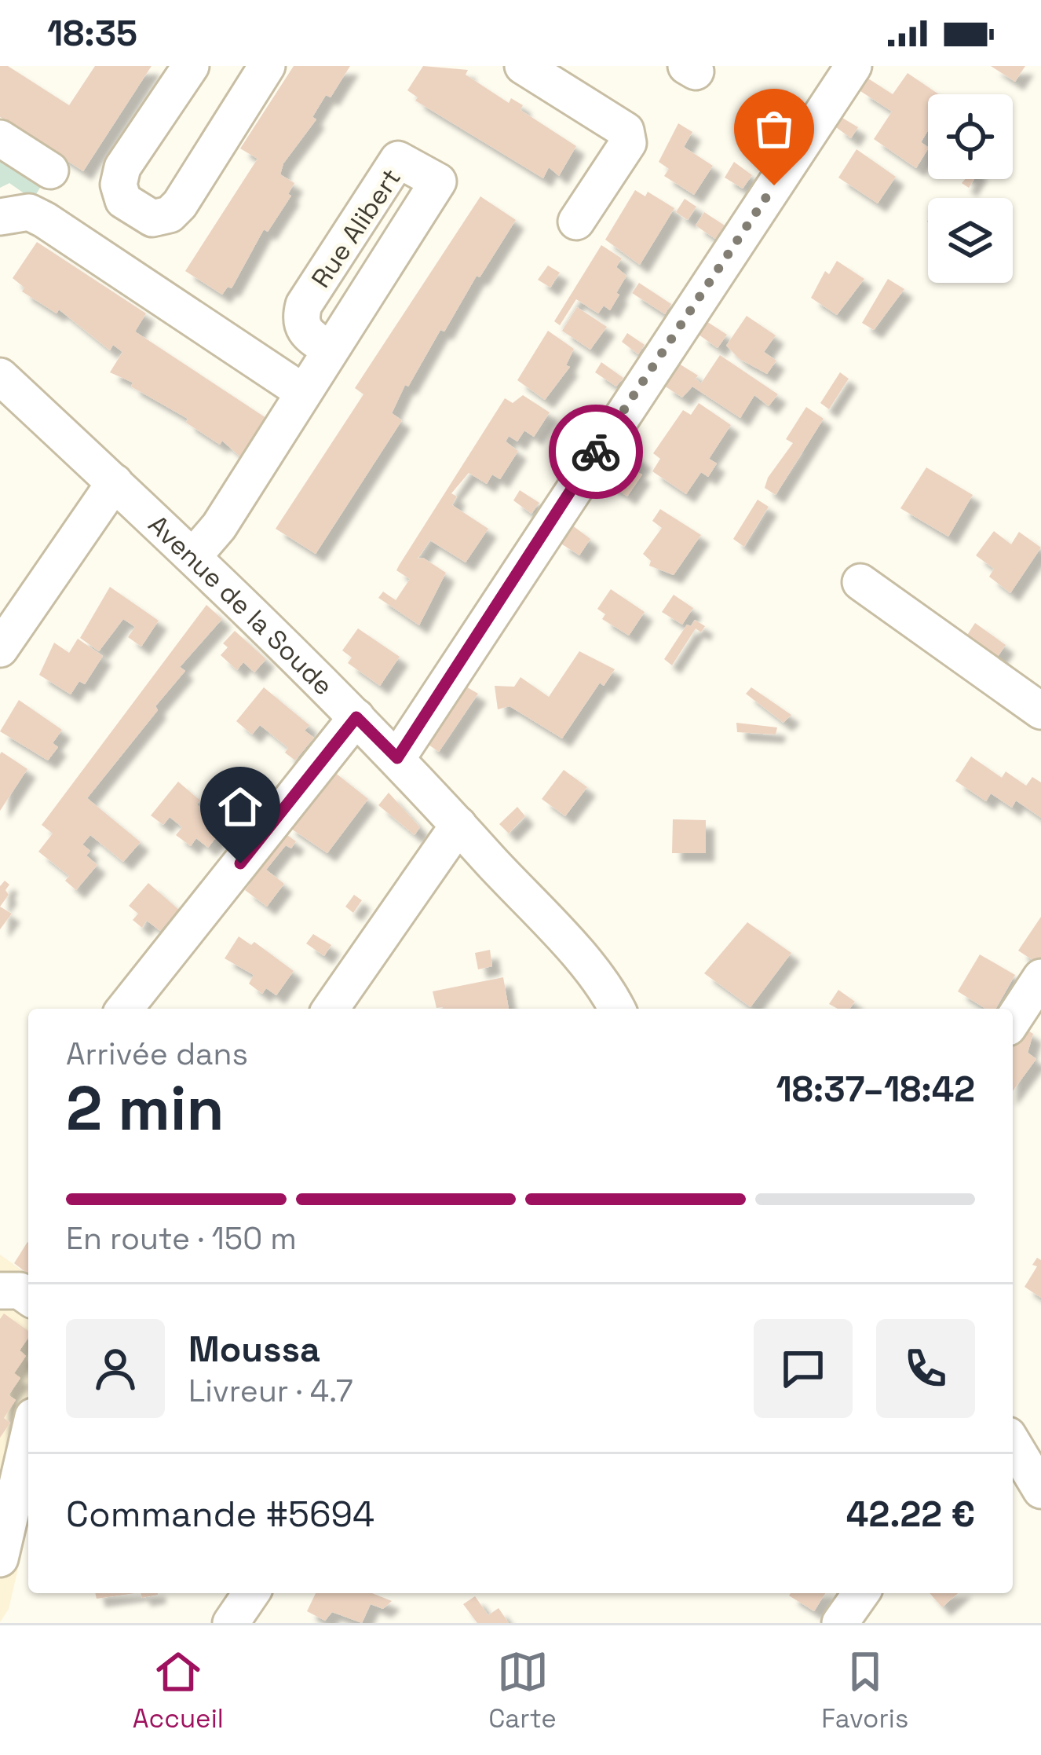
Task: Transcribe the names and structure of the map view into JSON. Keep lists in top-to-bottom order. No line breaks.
{"streets":{"street":["Rue Alibert","Avenue de la Soude"]},"crossings":[["Rue Alibert","Avenue de la Soude"]],"page":{"status":"18:35","heading":["2 min","Arrivée dans","18:37–18:42"],"panel":["Moussa","Livreur · 4.7","Commande #5694","42.22 €"],"bar":"En route · 150 m","tabs":["Accueil","Carte","Favoris"]}}
